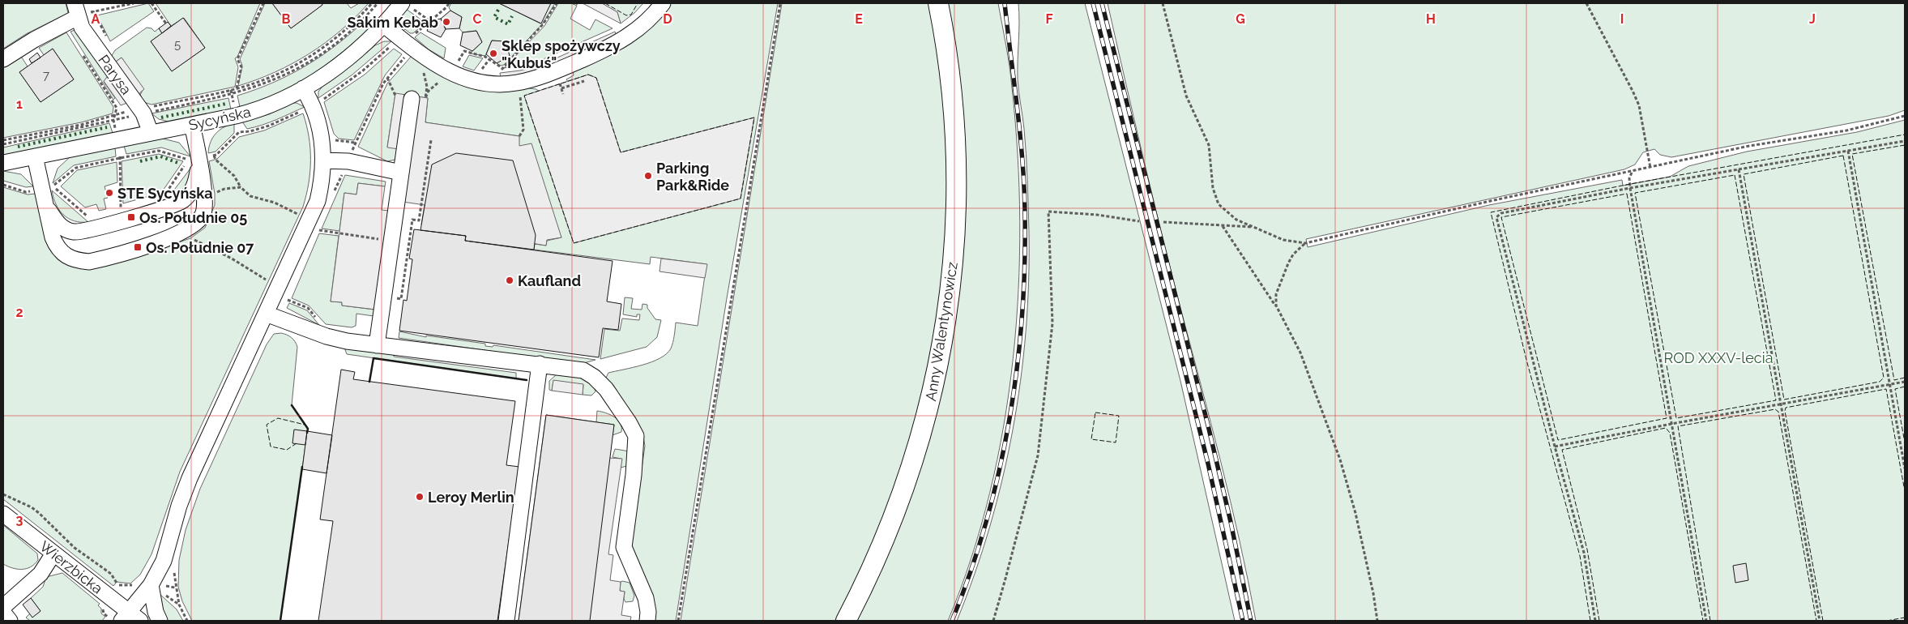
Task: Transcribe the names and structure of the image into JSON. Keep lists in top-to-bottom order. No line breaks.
{"streets":{"main road":["Anny Walentynowicz"],"street":["Parysa","Sycyńska","Wierzbicka"]},"crossings":[["Parysa","Sycyńska"]],"parks":["ROD XXXV-lecia"],"places":{"other":["Sakim Kebab","Sklep spożywczy \"Kubuś\"","Parking Park&Ride","STE Sycyńska","Kaufland","Leroy Merlin"],"transit":["Os. Południe 05","Os. Południe 07"]},"house_numbers":["5","7"],"grid":{"columns":["A","B","C","D","E","F","G","H","I","J"],"rows":["1","2","3"]}}
